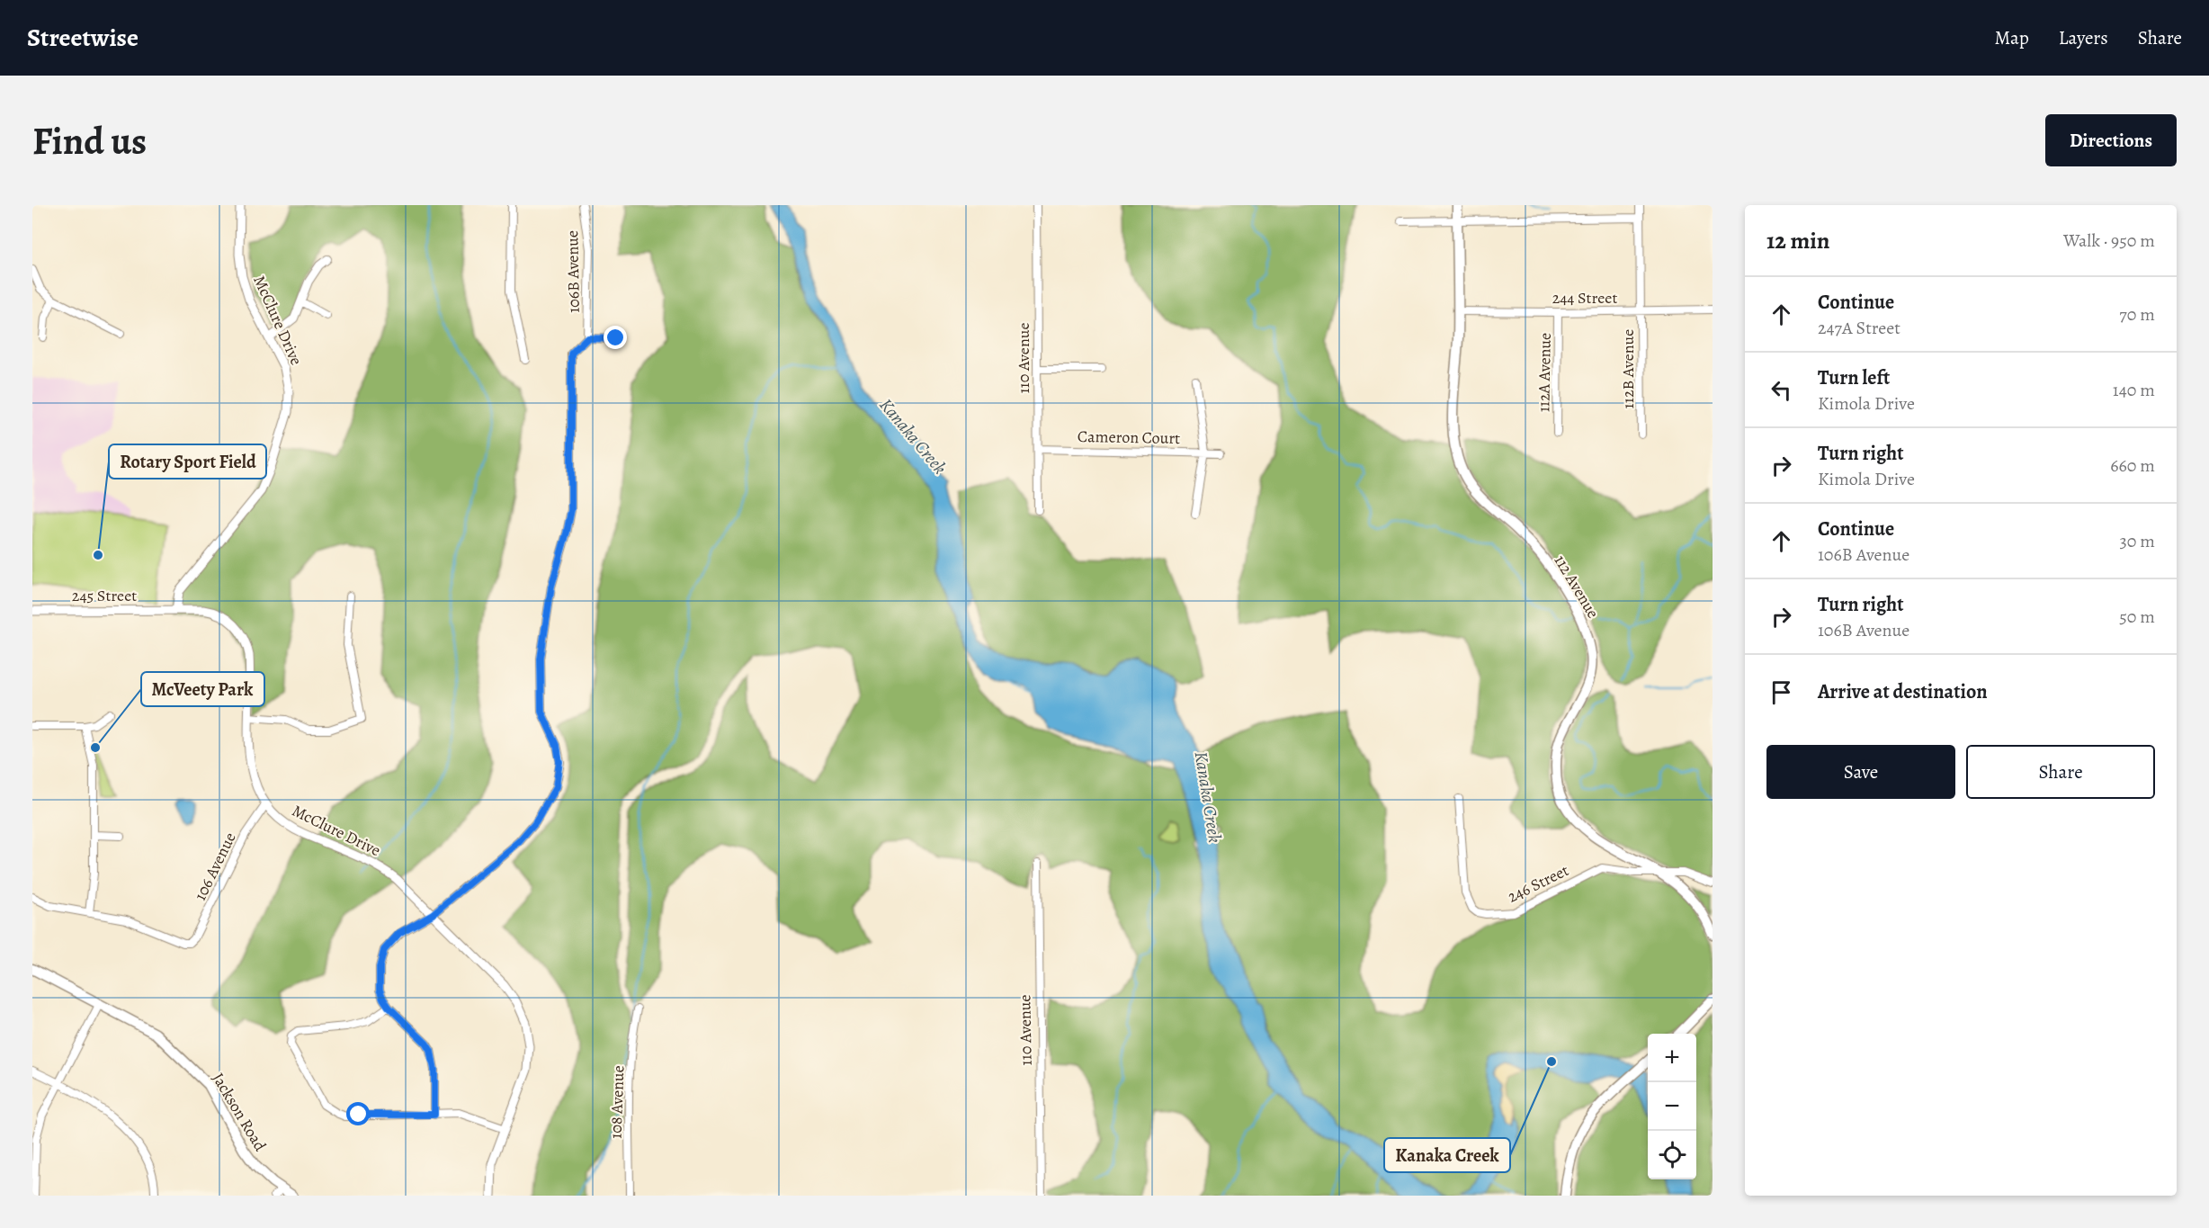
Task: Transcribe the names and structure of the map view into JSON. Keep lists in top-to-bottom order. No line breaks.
{"streets":{"main road":["112 Avenue","Jackson Road"],"street":["106B Avenue","244 Street","McClure Drive","110 Avenue","112B Avenue","112A Avenue","Cameron Court","245 Street","106 Avenue","246 Street","108 Avenue"]},"crossings":[["244 Street","112B Avenue"],["244 Street","112A Avenue"],["244 Street","112 Avenue"],["McClure Drive","245 Street"],["McClure Drive","106 Avenue"],["110 Avenue","Cameron Court"],["112 Avenue","246 Street"]],"water":["Kanaka Creek"],"places":["Rotary Sport Field","McVeety Park","Kanaka Creek"],"page":{"header":"Streetwise","nav":["Map","Layers","Share"],"buttons":["Directions",["Save","Share"]],"title":"Find us","heading":["12 min","Walk · 950 m"],"list":[["Continue","247A Street","70 m"],["Turn left","Kimola Drive","140 m"],["Turn right","Kimola Drive","660 m"],["Continue","106B Avenue","30 m"],["Turn right","106B Avenue","50 m"],"Arrive at destination"],"map_buttons":["+","−"]}}
